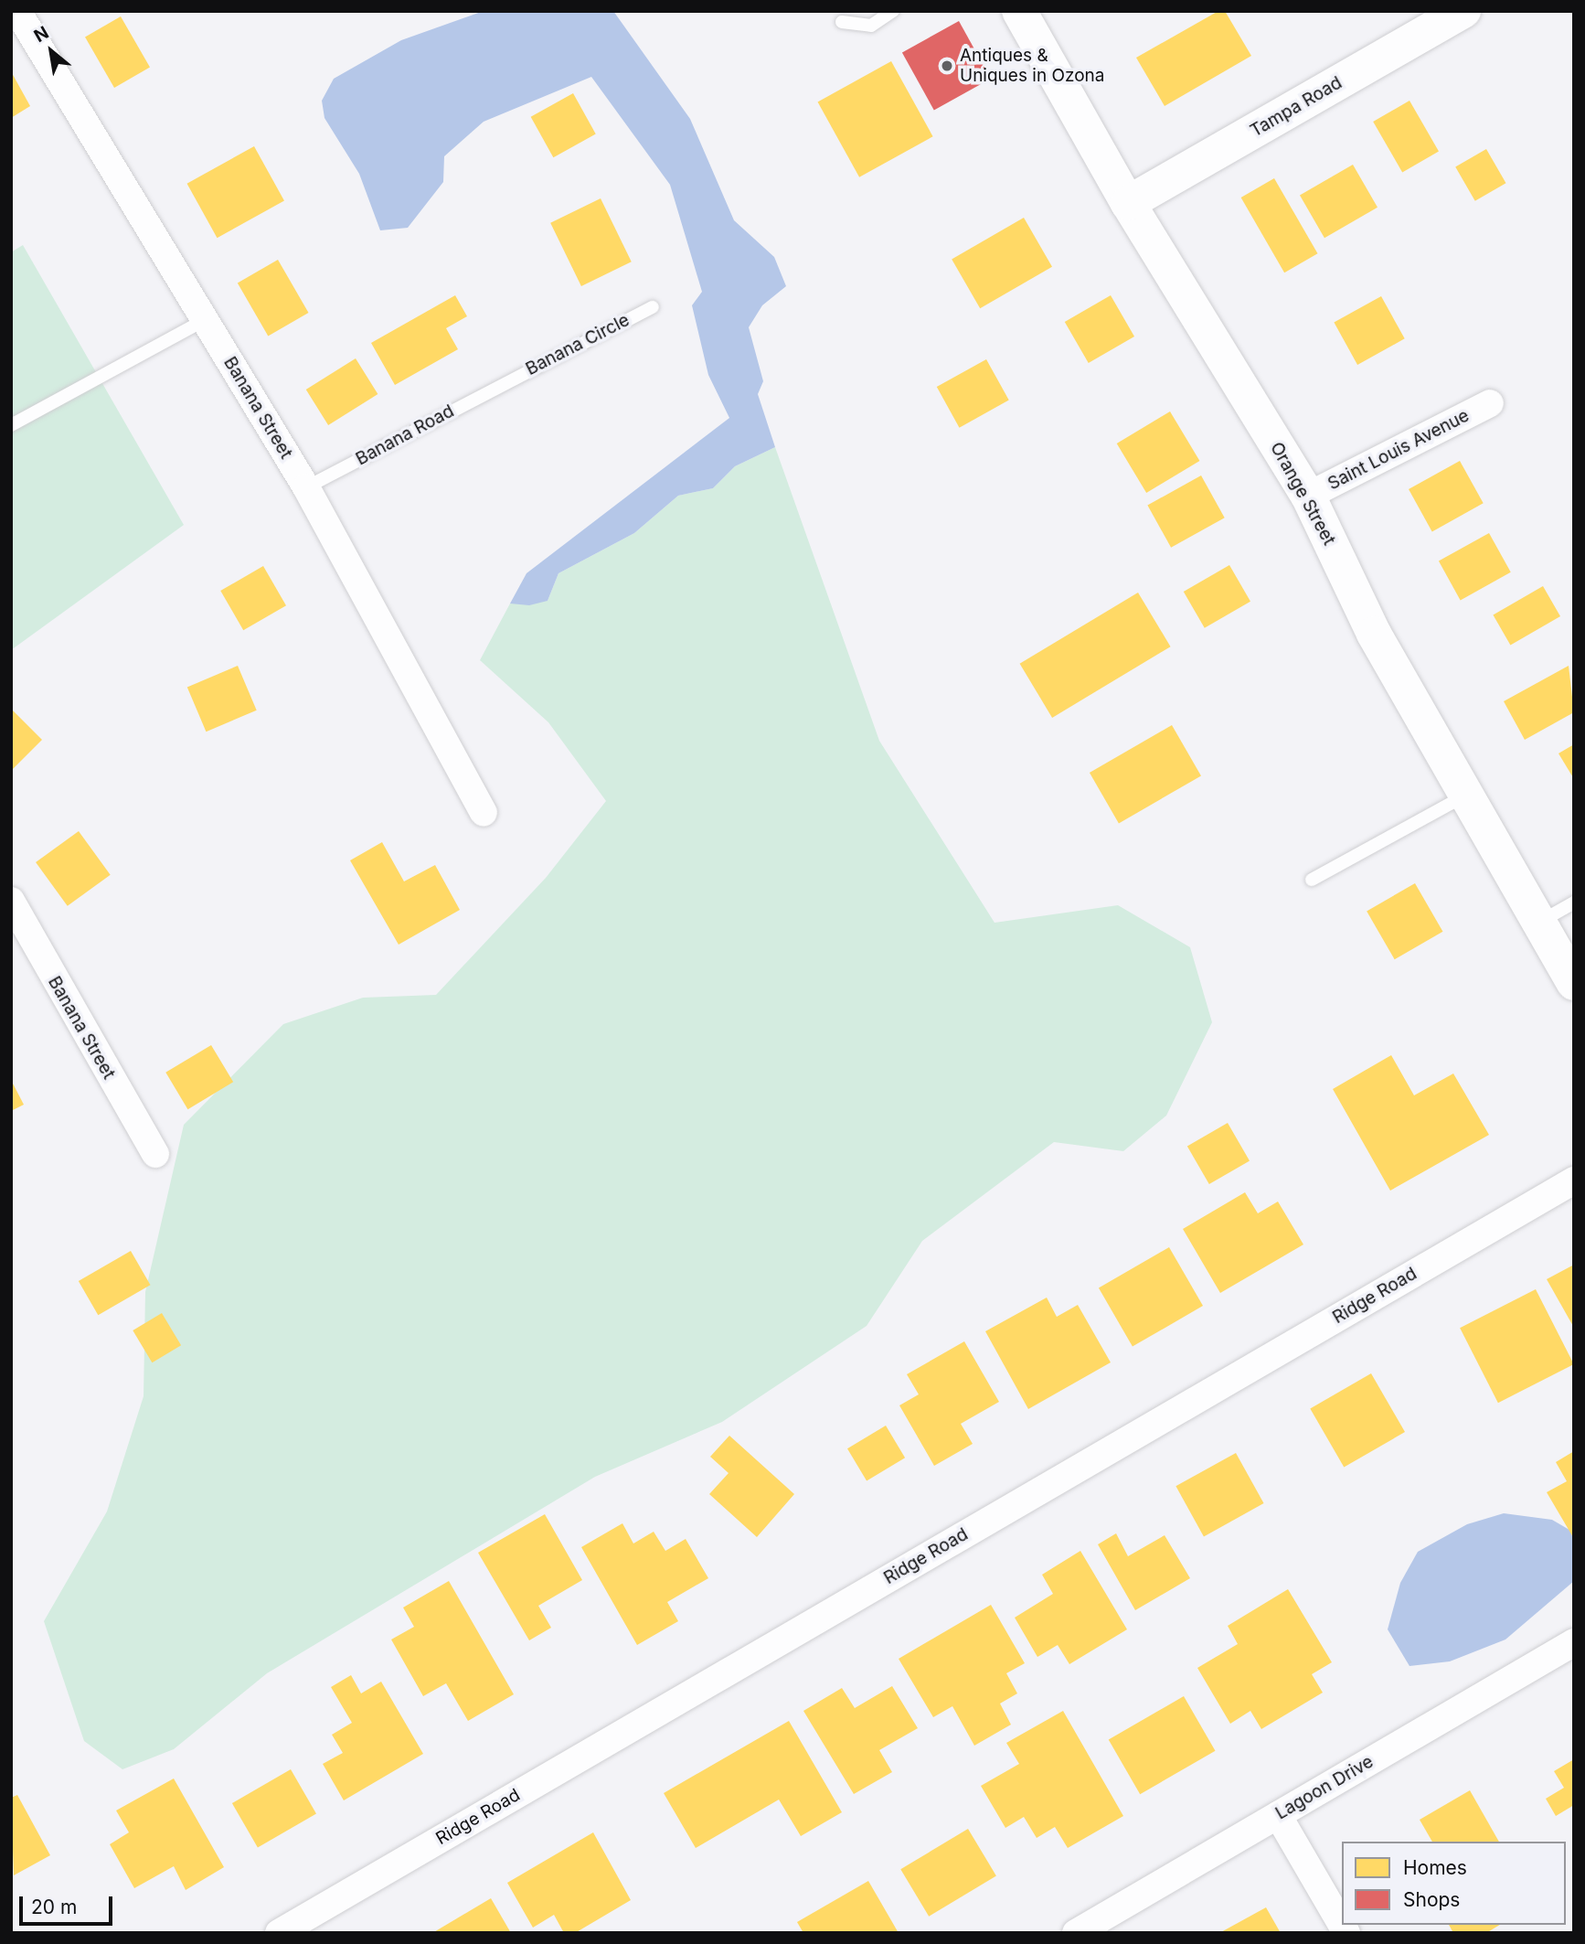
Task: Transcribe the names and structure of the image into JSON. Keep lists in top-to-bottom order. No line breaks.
{"streets":{"street":["Tampa Road","Banana Street","Saint Louis Avenue","Orange Street","Ridge Road","Lagoon Drive"],"lane":["Banana Circle","Banana Road"]},"crossings":[["Tampa Road","Orange Street"],["Banana Circle","Banana Road"],["Banana Street","Banana Road"],["Saint Louis Avenue","Orange Street"]],"places":["Antiques & Uniques in Ozona"],"legend":["Homes","Shops"],"scale_bar":"20 m","north":"top left"}
